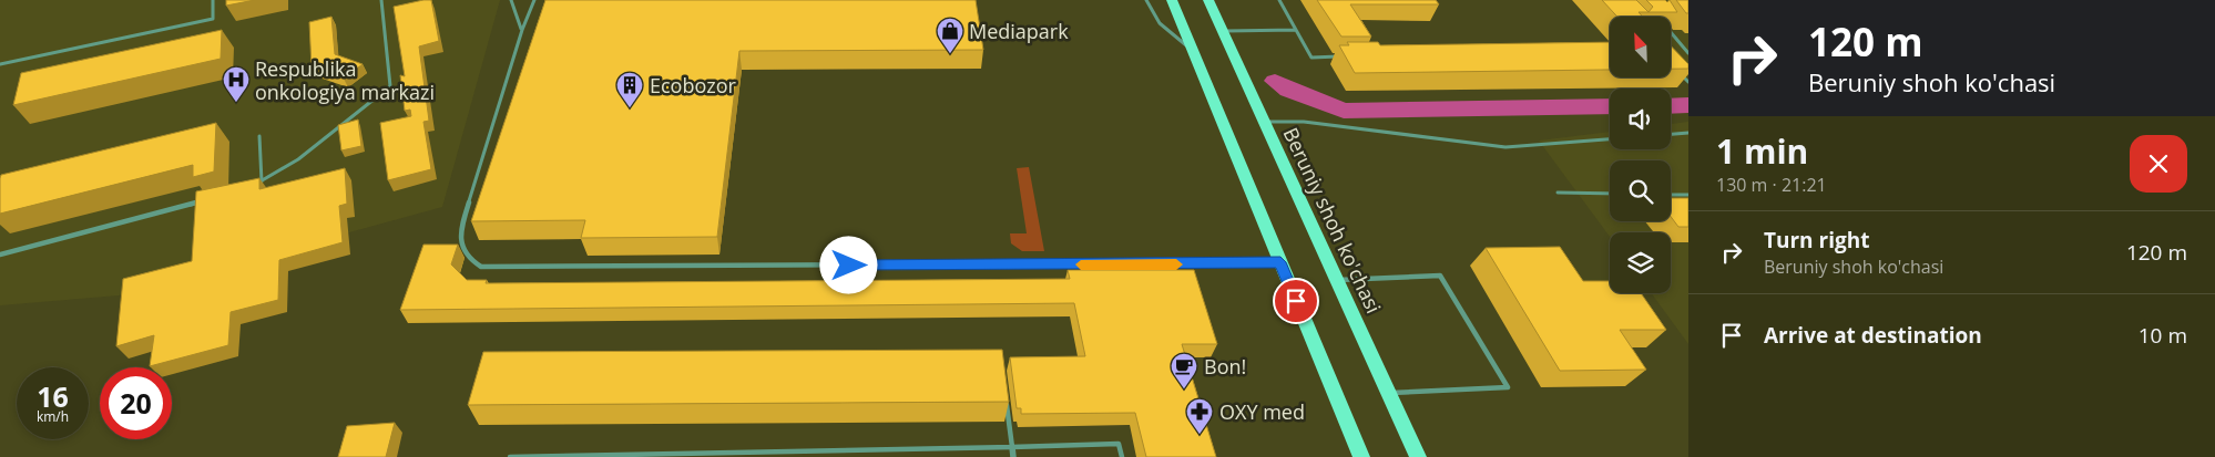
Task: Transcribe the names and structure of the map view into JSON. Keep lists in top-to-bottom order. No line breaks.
{"streets":{"main road":["Beruniy shoh ko'chasi"]},"places":{"shop":["Mediapark"],"hospital":["Respublika onkologiya markazi"],"building":["Ecobozor"],"cafe":["Bon!"],"pharmacy":["OXY med"]},"north":"top left","page":{"turn":["120 m","Beruniy shoh ko'chasi"],"heading":["1 min","130 m · 21:21"],"list":[{"name":"Turn right","note":"Beruniy shoh ko'chasi","value":"120 m"},{"name":"Arrive at destination","value":"10 m"}],"speed":"16 km/h","limit":"20"}}
